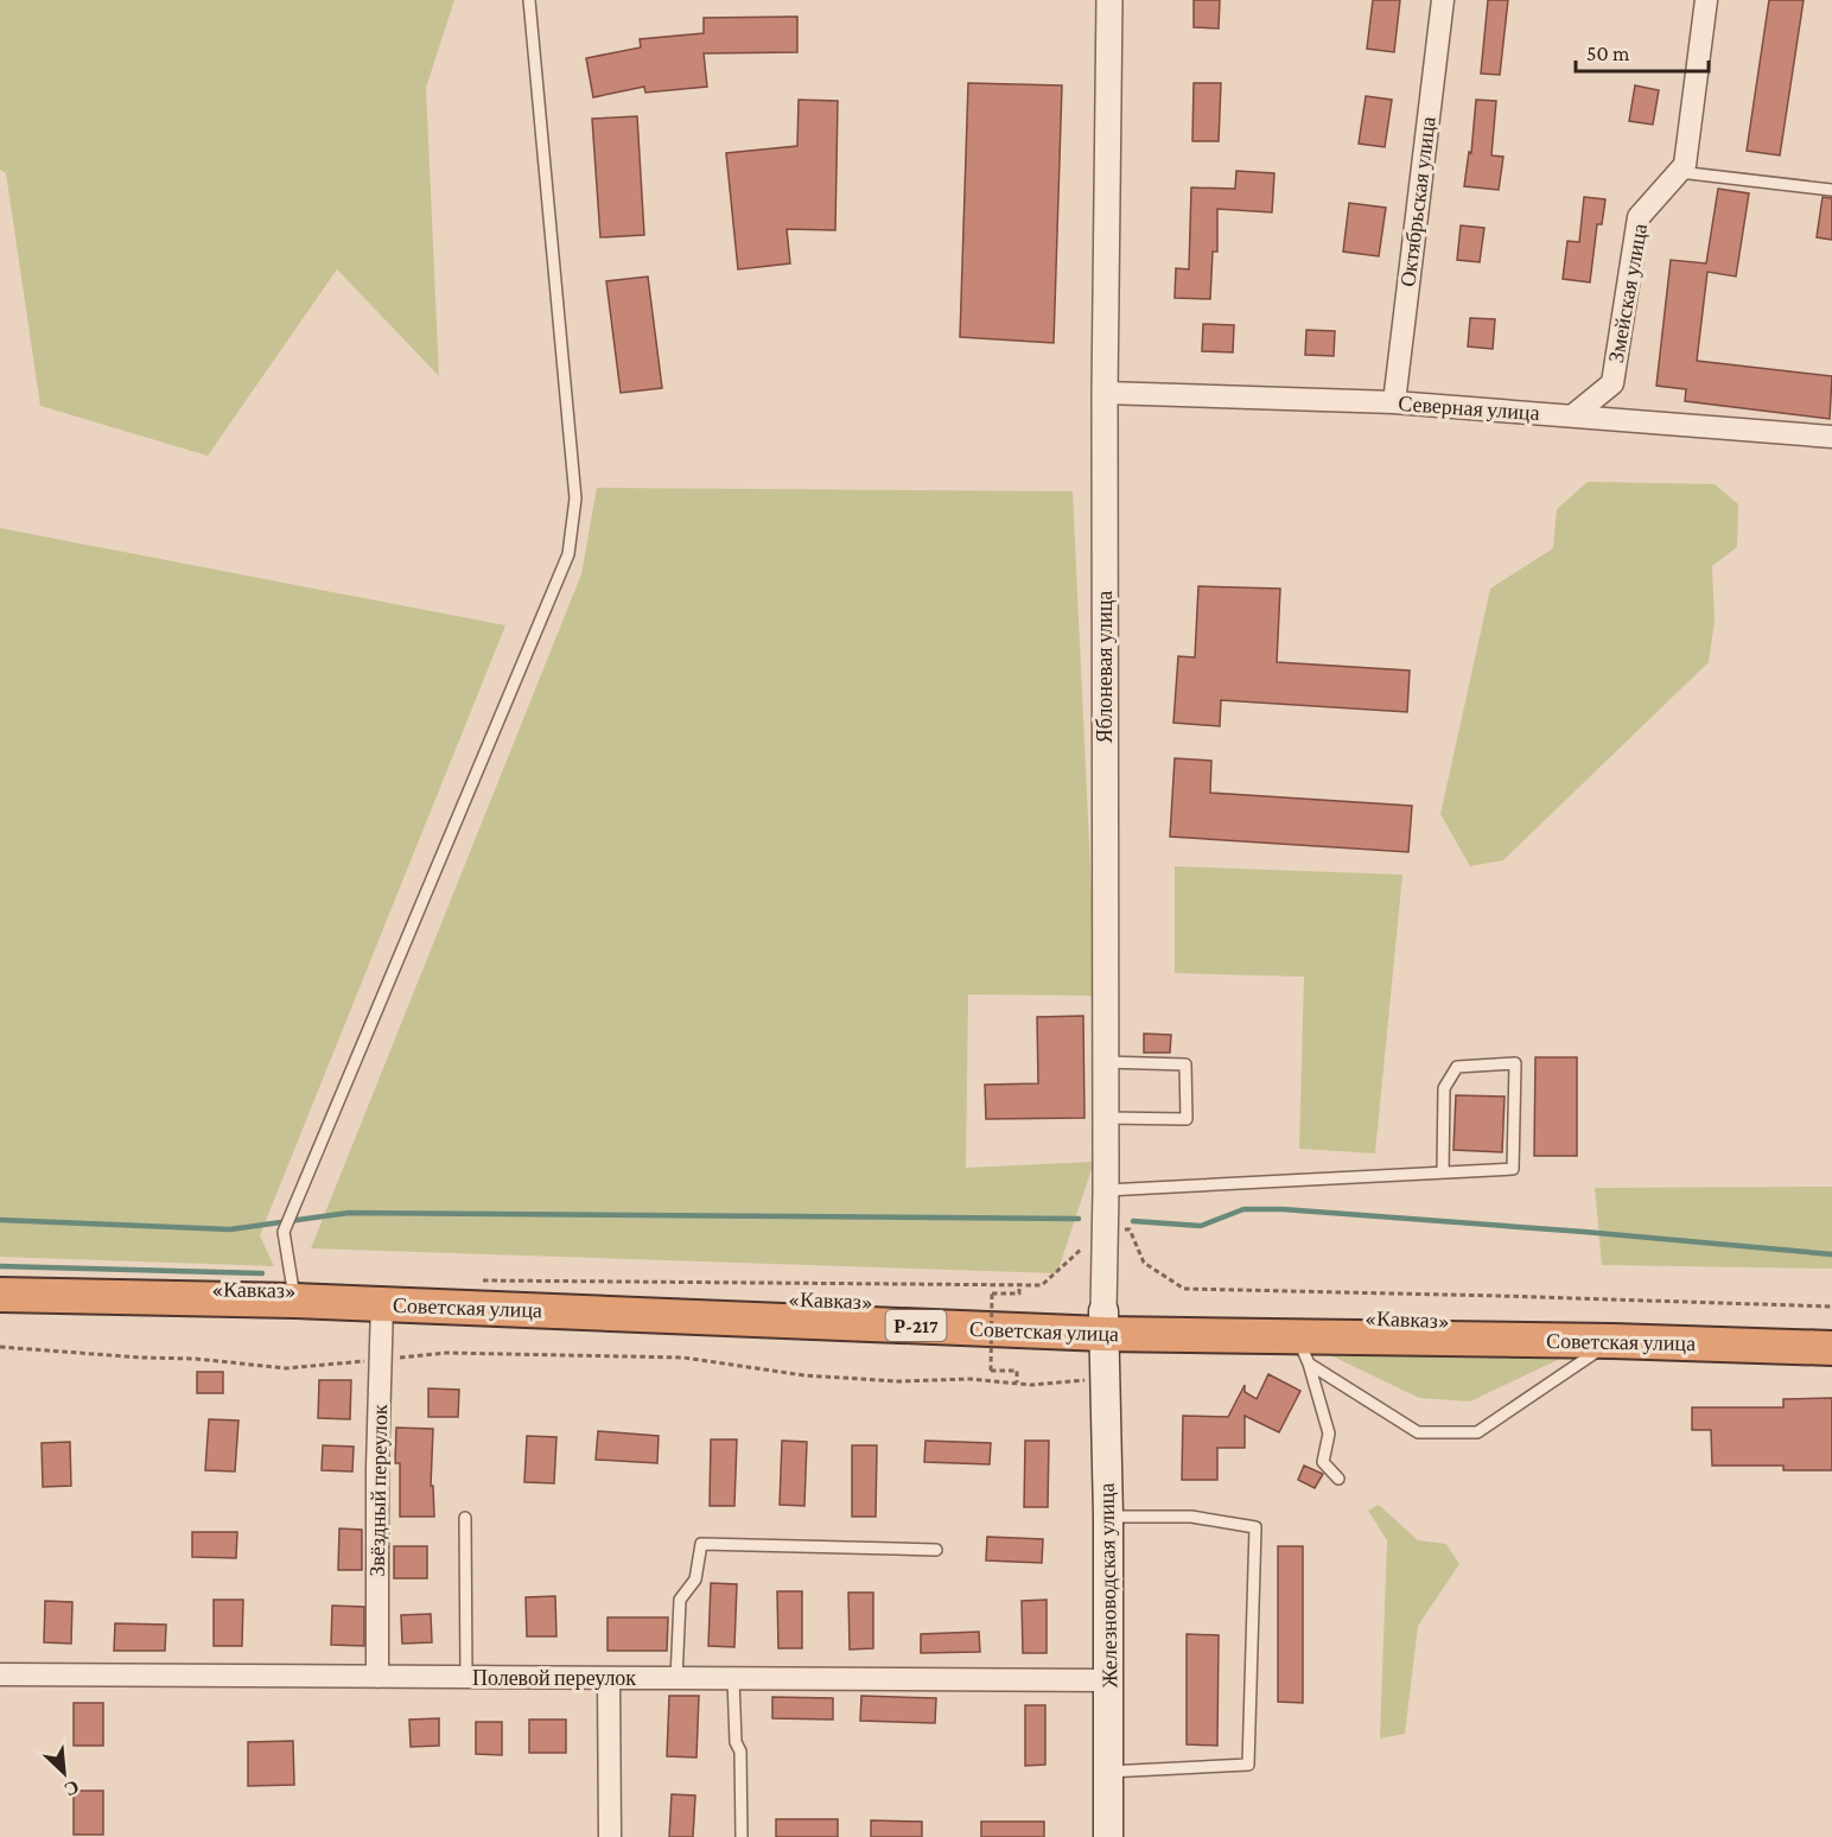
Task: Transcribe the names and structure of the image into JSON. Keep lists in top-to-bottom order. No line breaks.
{"streets":{"highway":["«Кавказ»","Советская улица","Р-217"],"main road":["Железноводская улица"],"street":["Октябрьская улица","Змейская улица","Северная улица","Яблоневая улица","Звёздный переулок","Полевой переулок"]},"crossings":[["Октябрьская улица","Северная улица"],["Змейская улица","Северная улица"],["Северная улица","Яблоневая улица"],["Яблоневая улица","«Кавказ»"],["Яблоневая улица","Советская улица"],["Яблоневая улица","Железноводская улица"],["«Кавказ»","Советская улица"],["«Кавказ»","Железноводская улица"],["Советская улица","Звёздный переулок"],["Советская улица","Железноводская улица"],["Звёздный переулок","Полевой переулок"],["Железноводская улица","Полевой переулок"]],"scale_bar":"50 m","north":"bottom right"}
